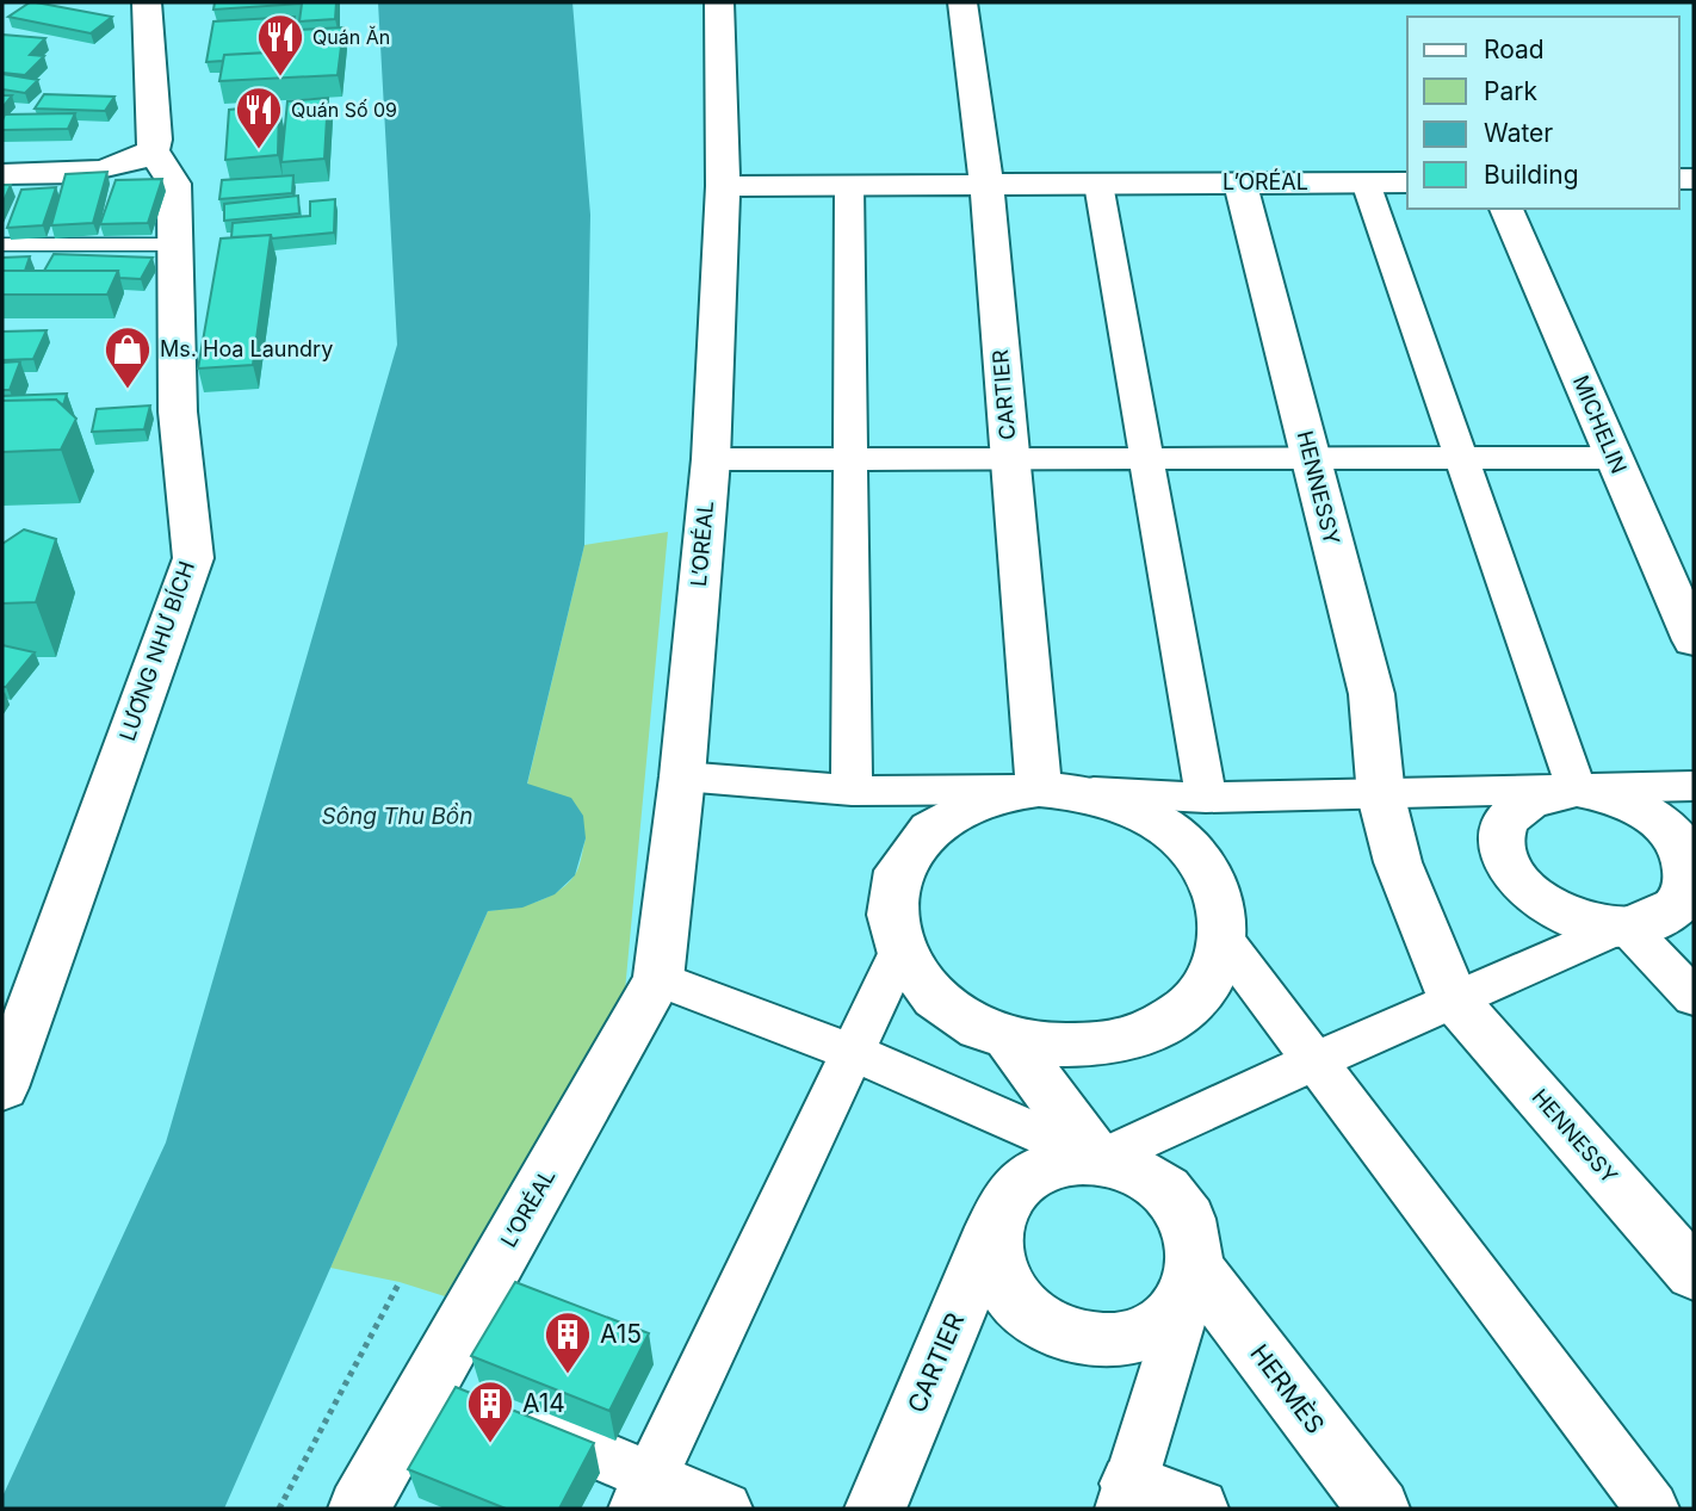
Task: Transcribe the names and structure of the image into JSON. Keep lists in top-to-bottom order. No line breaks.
{"streets":{"street":["L’ORÉAL","CARTIER","MICHELIN","HENNESSY","LƯƠNG NHƯ BÍCH","HERMÈS"]},"crossings":[["L’ORÉAL","CARTIER"],["L’ORÉAL","HENNESSY"],["CARTIER","HERMÈS"]],"water":["Sông Thu Bồn"],"places":{"restaurant":["Quán Ăn","Quán Số 09"],"shop":["Ms. Hoa Laundry"],"building":["A15","A14"]},"legend":["Road","Park","Water","Building"]}
